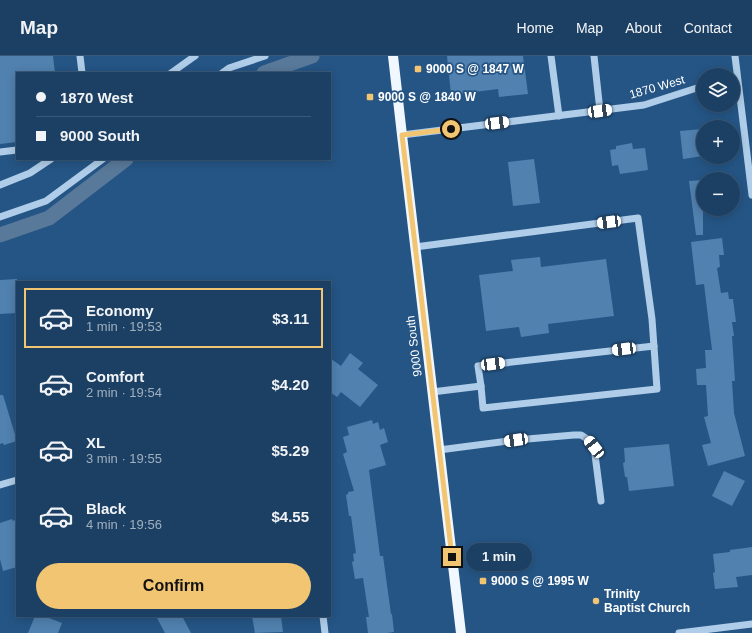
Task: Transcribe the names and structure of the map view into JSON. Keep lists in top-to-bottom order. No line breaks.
{"streets":{"main road":["9000 South"],"street":["1870 West"]},"crossings":[["1870 West","9000 South"]],"places":{"transit":["9000 S @ 1847 W","9000 S @ 1840 W","9000 S @ 1995 W"],"other":["Trinity Baptist Church"]},"page":{"header":"Map","nav":["Home","Map","About","Contact"],"map_buttons":["+","−"],"banner":["1870 West","9000 South"],"list":[{"name":"Economy","note":"1 min · 19:53","value":"$3.11"},{"name":"Comfort","note":"2 min · 19:54","value":"$4.20"},{"name":"XL","note":"3 min · 19:55","value":"$5.29"},{"name":"Black","note":"4 min · 19:56","value":"$4.55"}],"bubble":"1 min","buttons":"Confirm"}}
